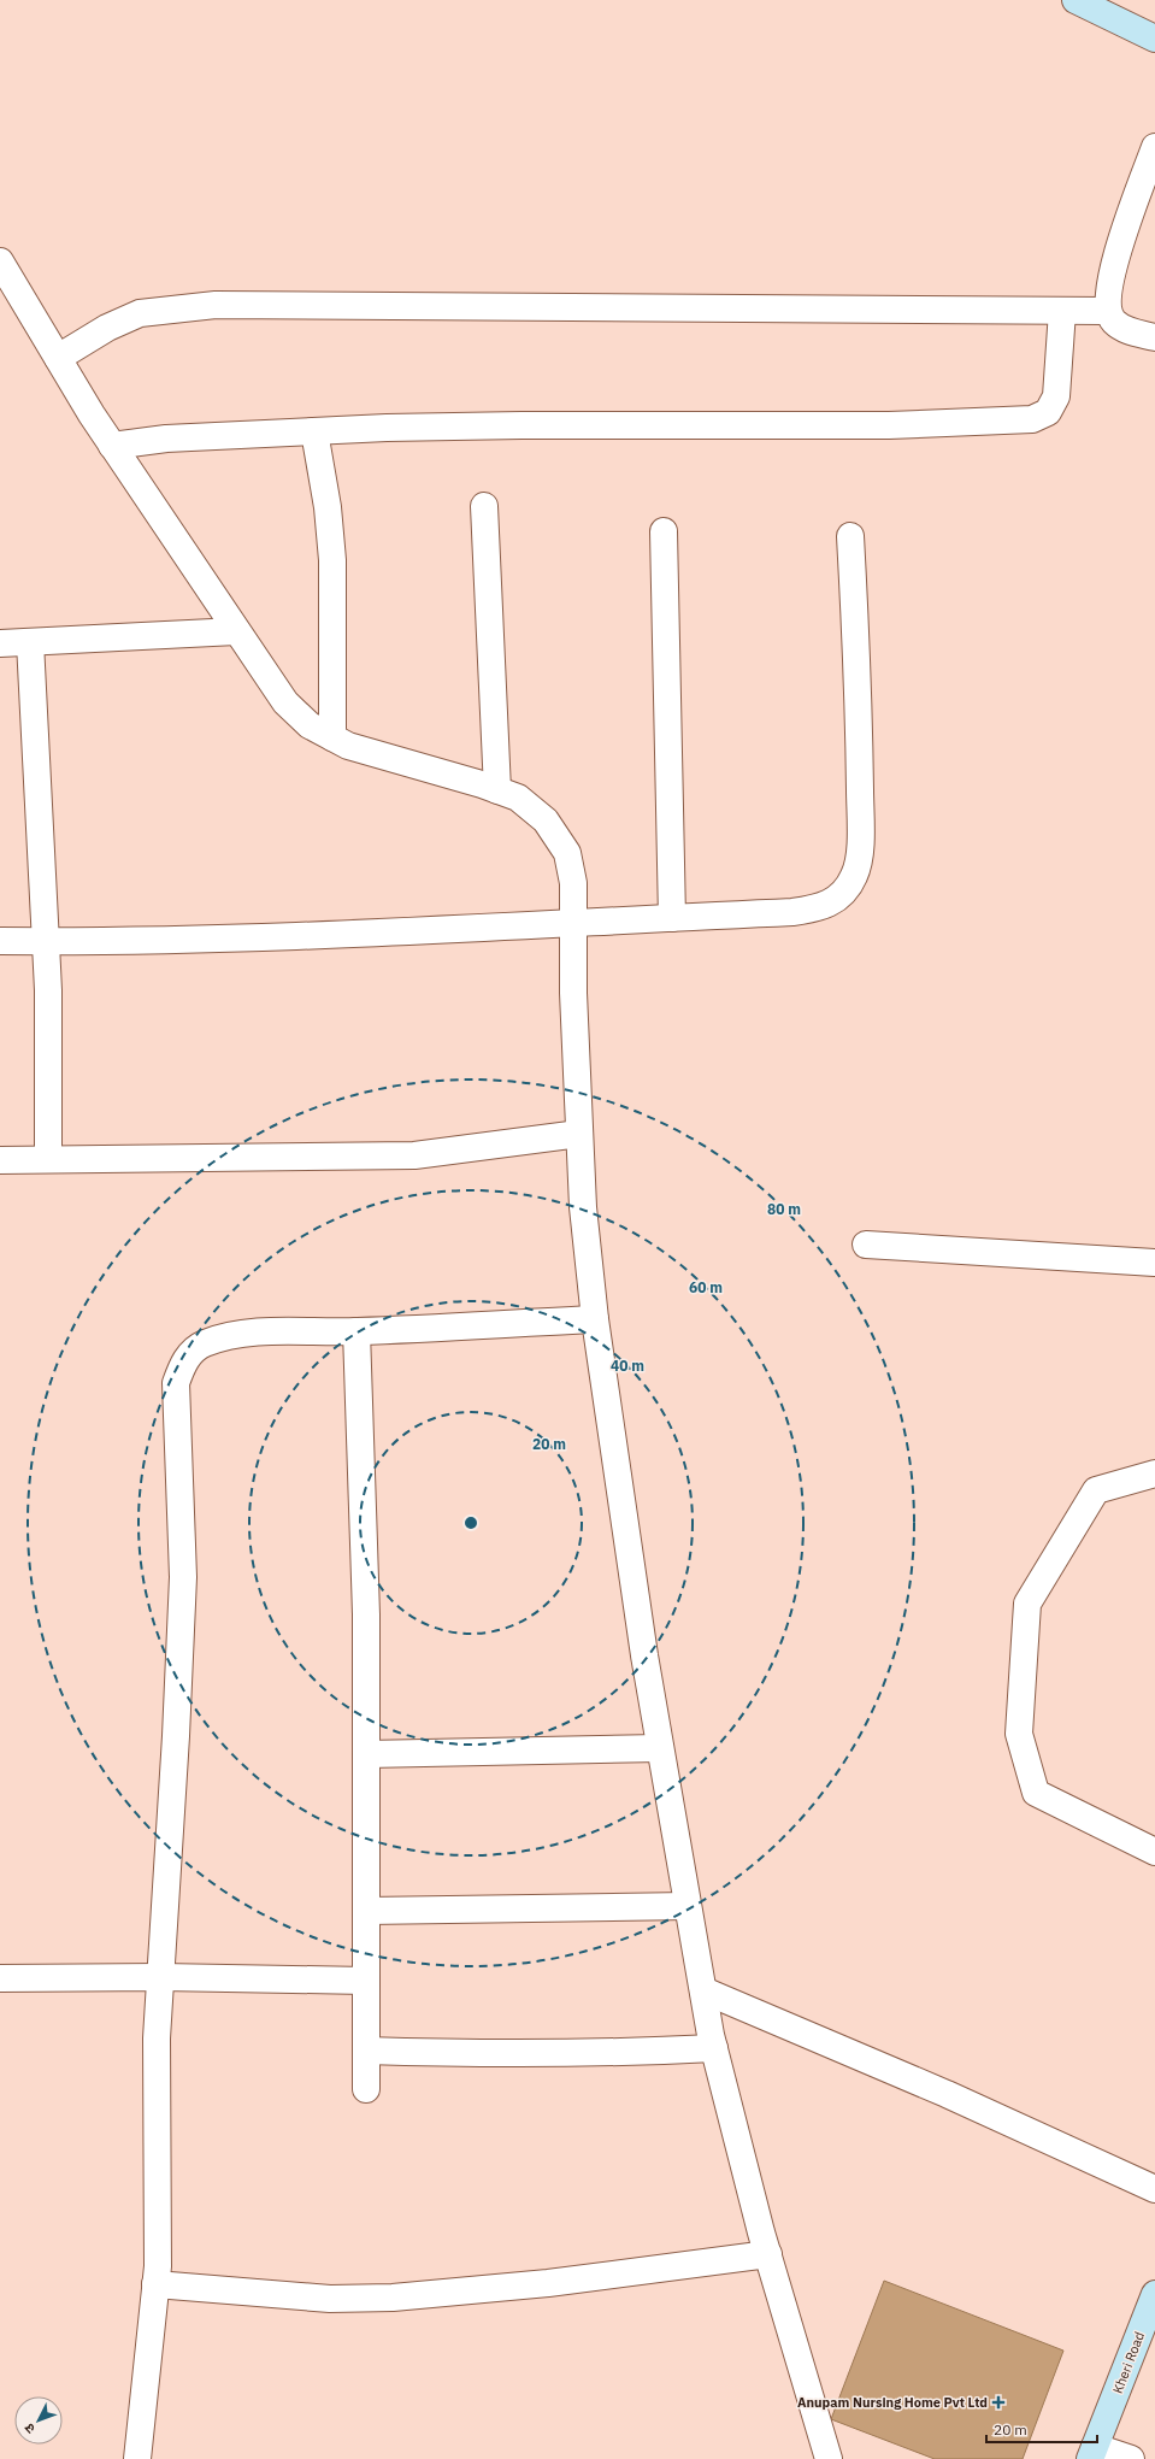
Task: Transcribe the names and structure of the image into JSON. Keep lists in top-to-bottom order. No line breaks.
{"streets":{"street":["Kheri Road"]},"places":{"health":["Anupam Nursing Home Pvt Ltd"]},"scale_bar":"20 m","north":"bottom left","rings":["80 m","60 m","40 m","20 m"]}
